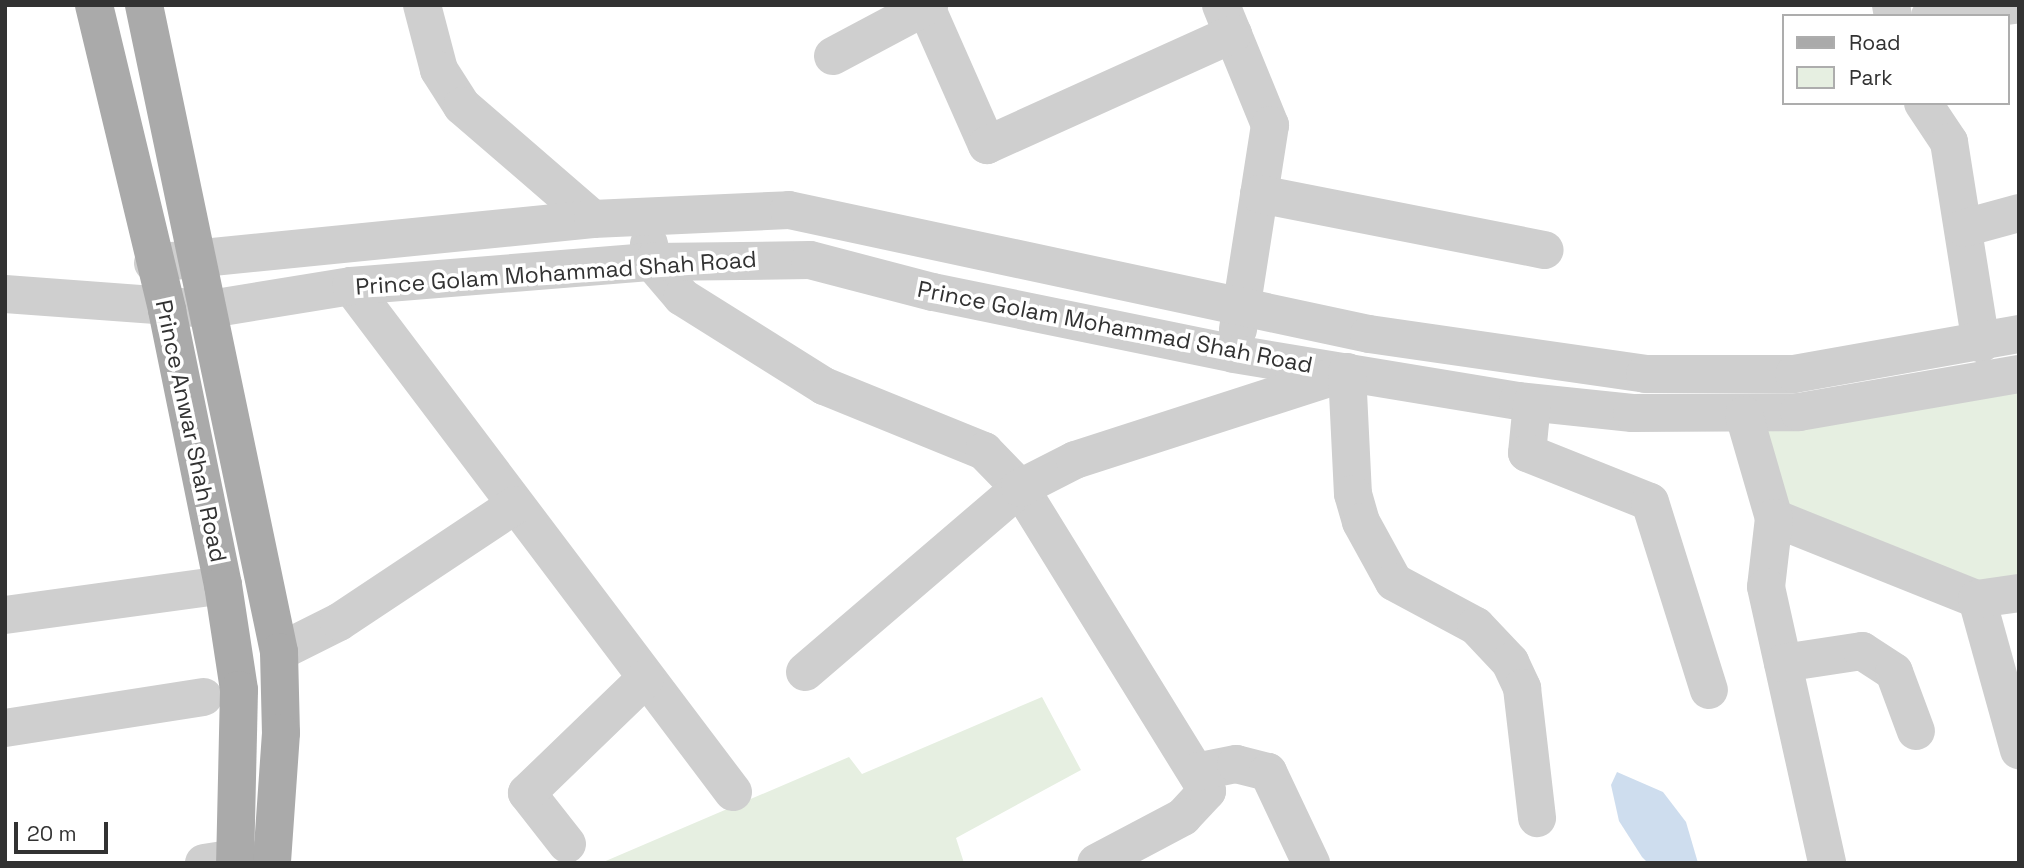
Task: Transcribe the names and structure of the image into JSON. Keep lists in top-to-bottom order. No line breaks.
{"streets":{"main road":["Prince Anwar Shah Road"],"street":["Prince Golam Mohammad Shah Road"]},"crossings":[["Prince Golam Mohammad Shah Road","Prince Anwar Shah Road"]],"legend":["Road","Park"],"scale_bar":"20 m"}
